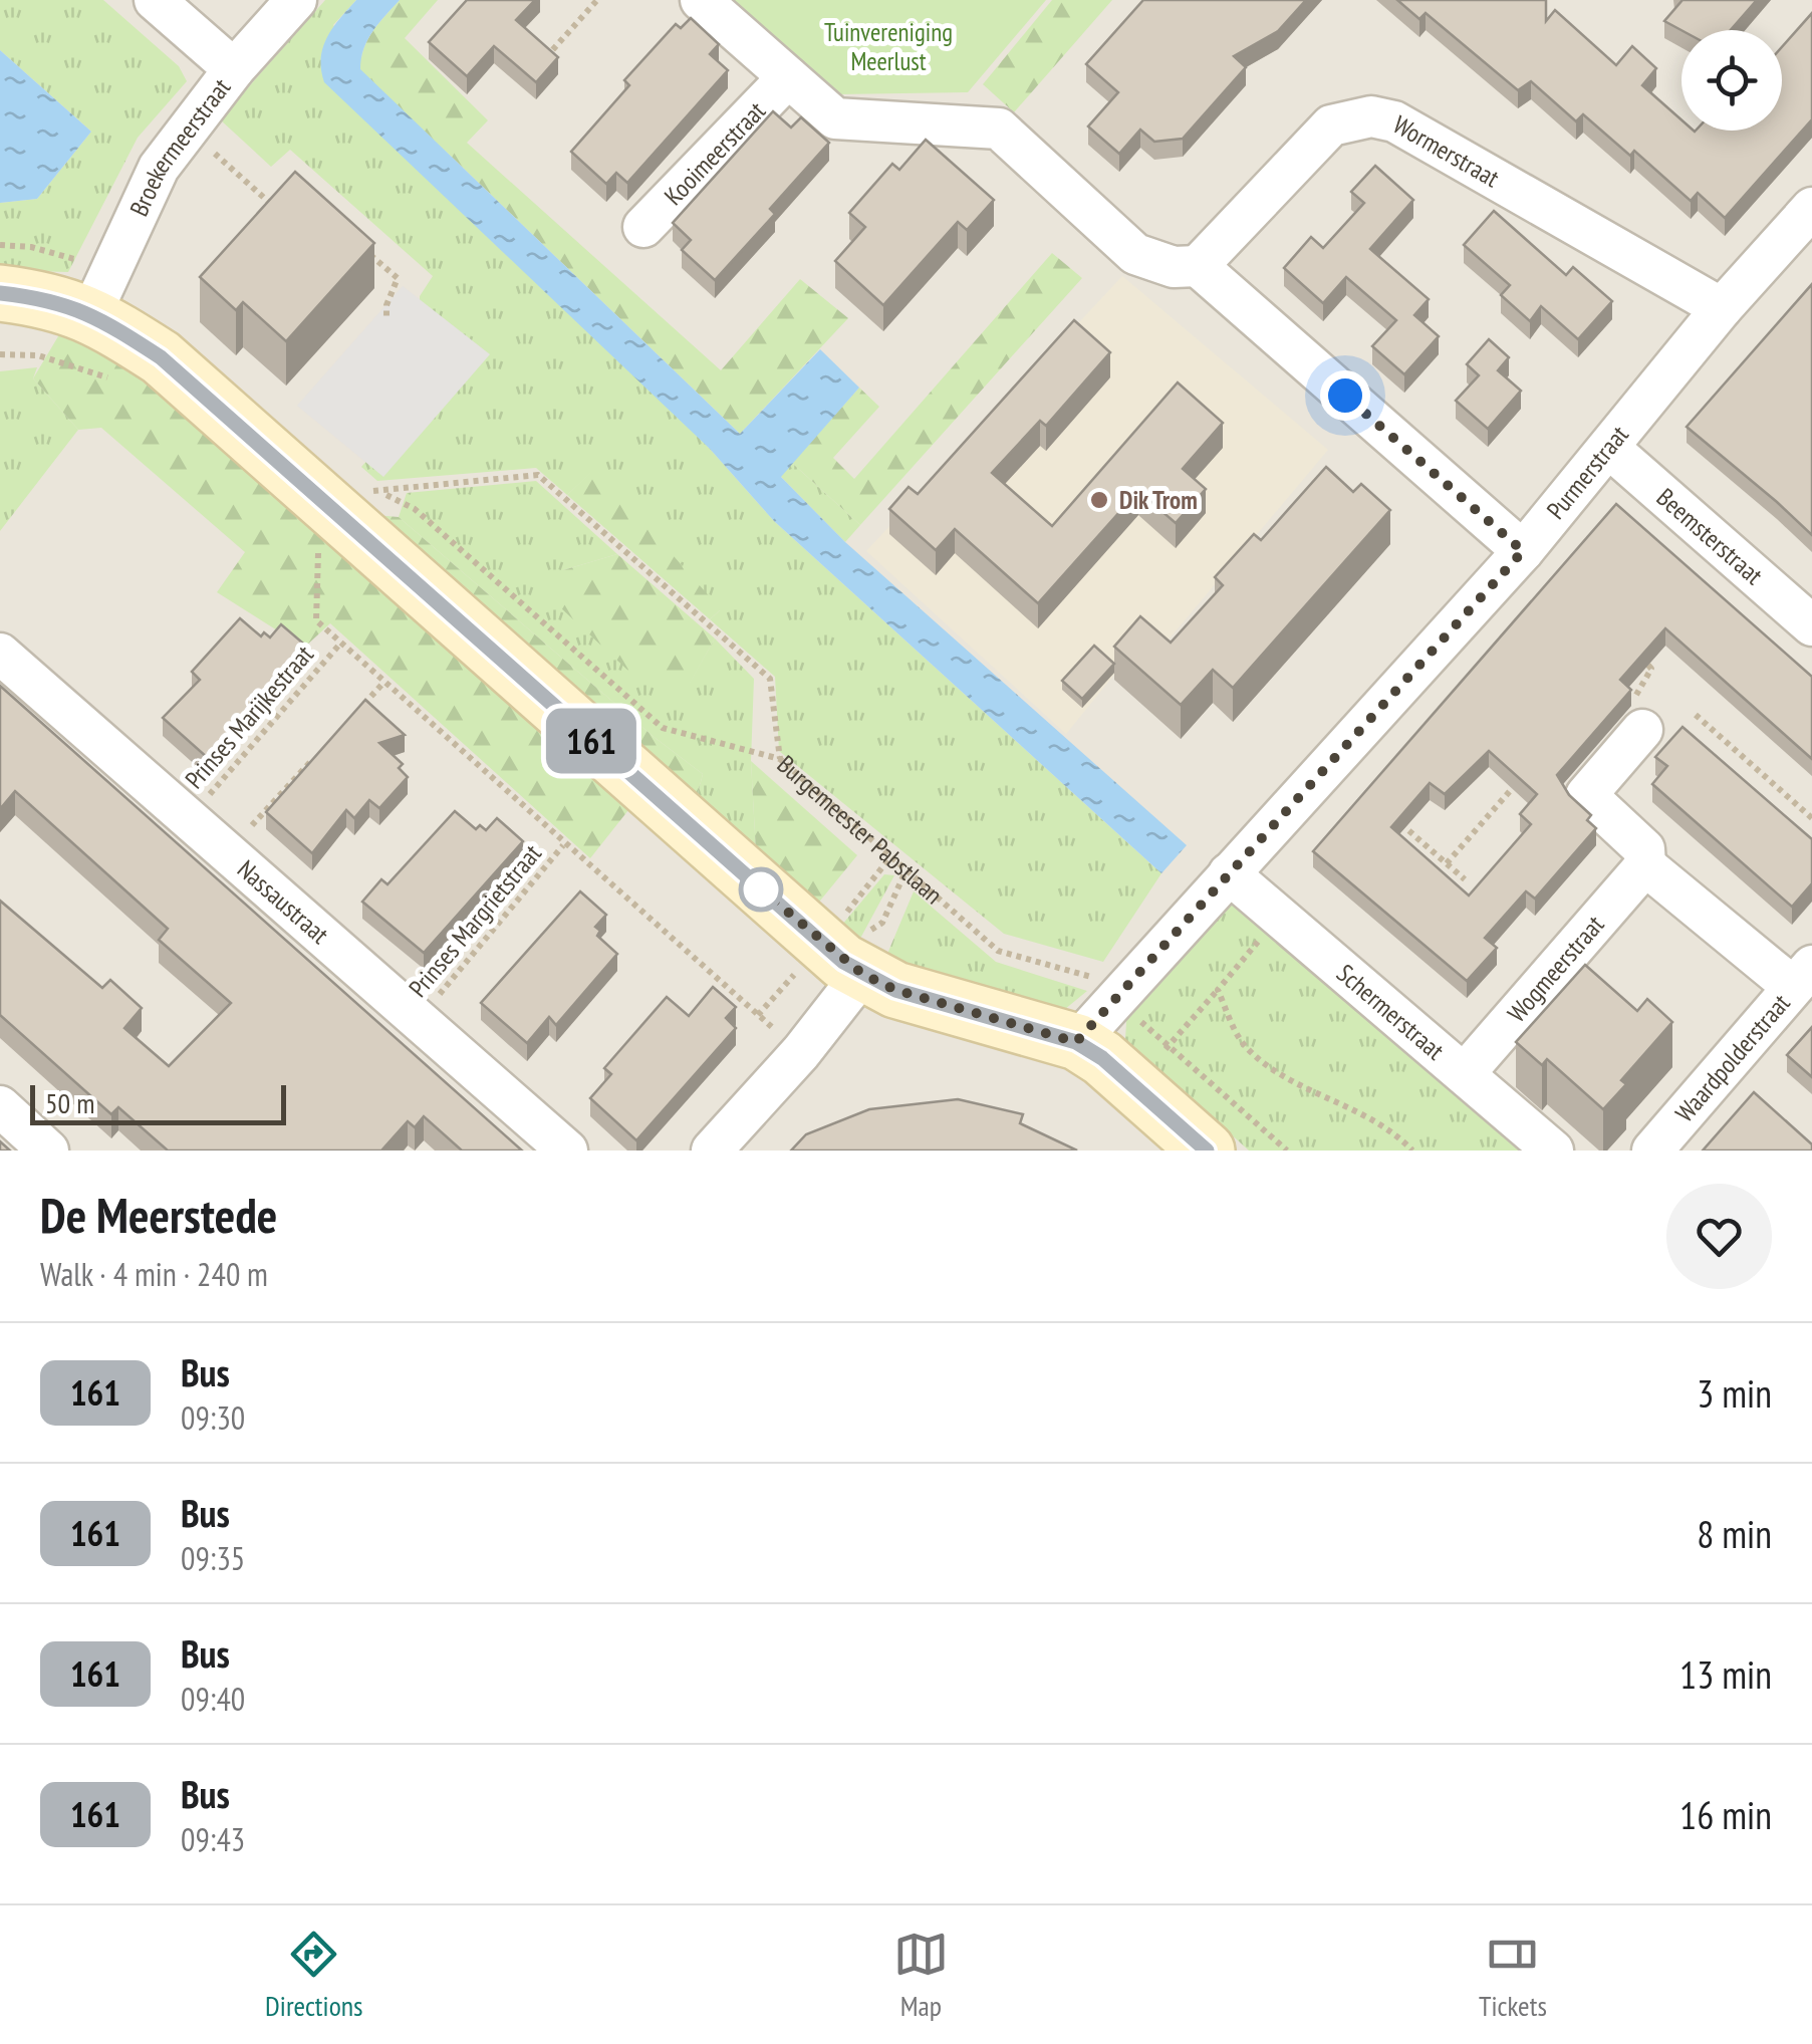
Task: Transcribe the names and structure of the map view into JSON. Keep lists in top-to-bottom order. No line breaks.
{"streets":{"street":["Broekermeerstraat","Kooimeerstraat","Wormerstraat","Purmerstraat","Beemsterstraat","Nassaustraat","Wogmeerstraat","Schermerstraat","Waardpolderstraat"],"path":["Prinses Marijkestraat","Burgemeester Pabstlaan","Prinses Margrietstraat"]},"crossings":[["Wormerstraat","Purmerstraat"],["Purmerstraat","Beemsterstraat"],["Purmerstraat","Burgemeester Pabstlaan"],["Purmerstraat","Schermerstraat"],["Prinses Marijkestraat","Nassaustraat"],["Nassaustraat","Prinses Margrietstraat"],["Wogmeerstraat","Schermerstraat"]],"parks":["Tuinvereniging Meerlust"],"places":["Dik Trom"],"lines":["bus line 161"],"scale_bar":"50 m","page":{"on_map":"161","scale":"50 m","heading":["De Meerstede","Walk · 4 min · 240 m"],"list":[{"mark":"161","name":"Bus","note":"09:30","value":"3 min"},{"mark":"161","name":"Bus","note":"09:35","value":"8 min"},{"mark":"161","name":"Bus","note":"09:40","value":"13 min"},{"mark":"161","name":"Bus","note":"09:43","value":"16 min"}],"tabs":["Directions","Map","Tickets"]}}
